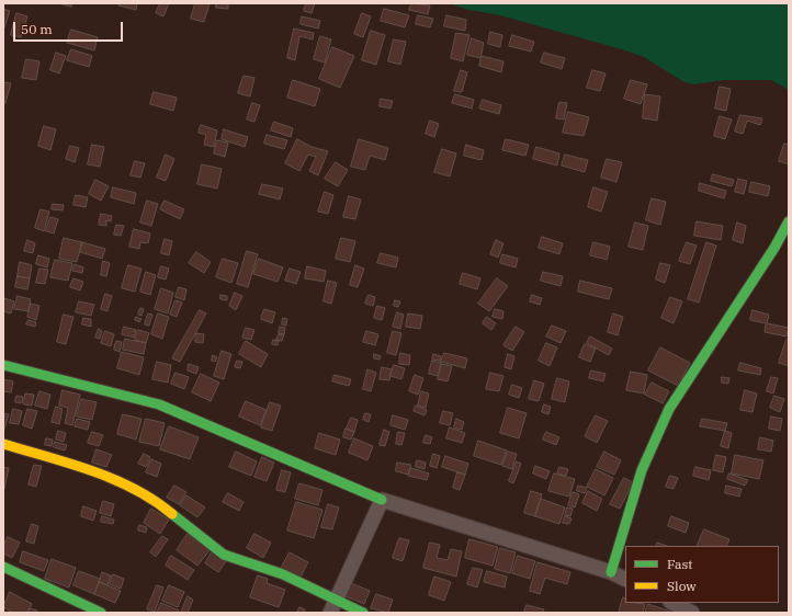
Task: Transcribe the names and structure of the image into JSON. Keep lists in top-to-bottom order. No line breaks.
{"legend":["Fast","Slow"],"scale_bar":"50 m"}
